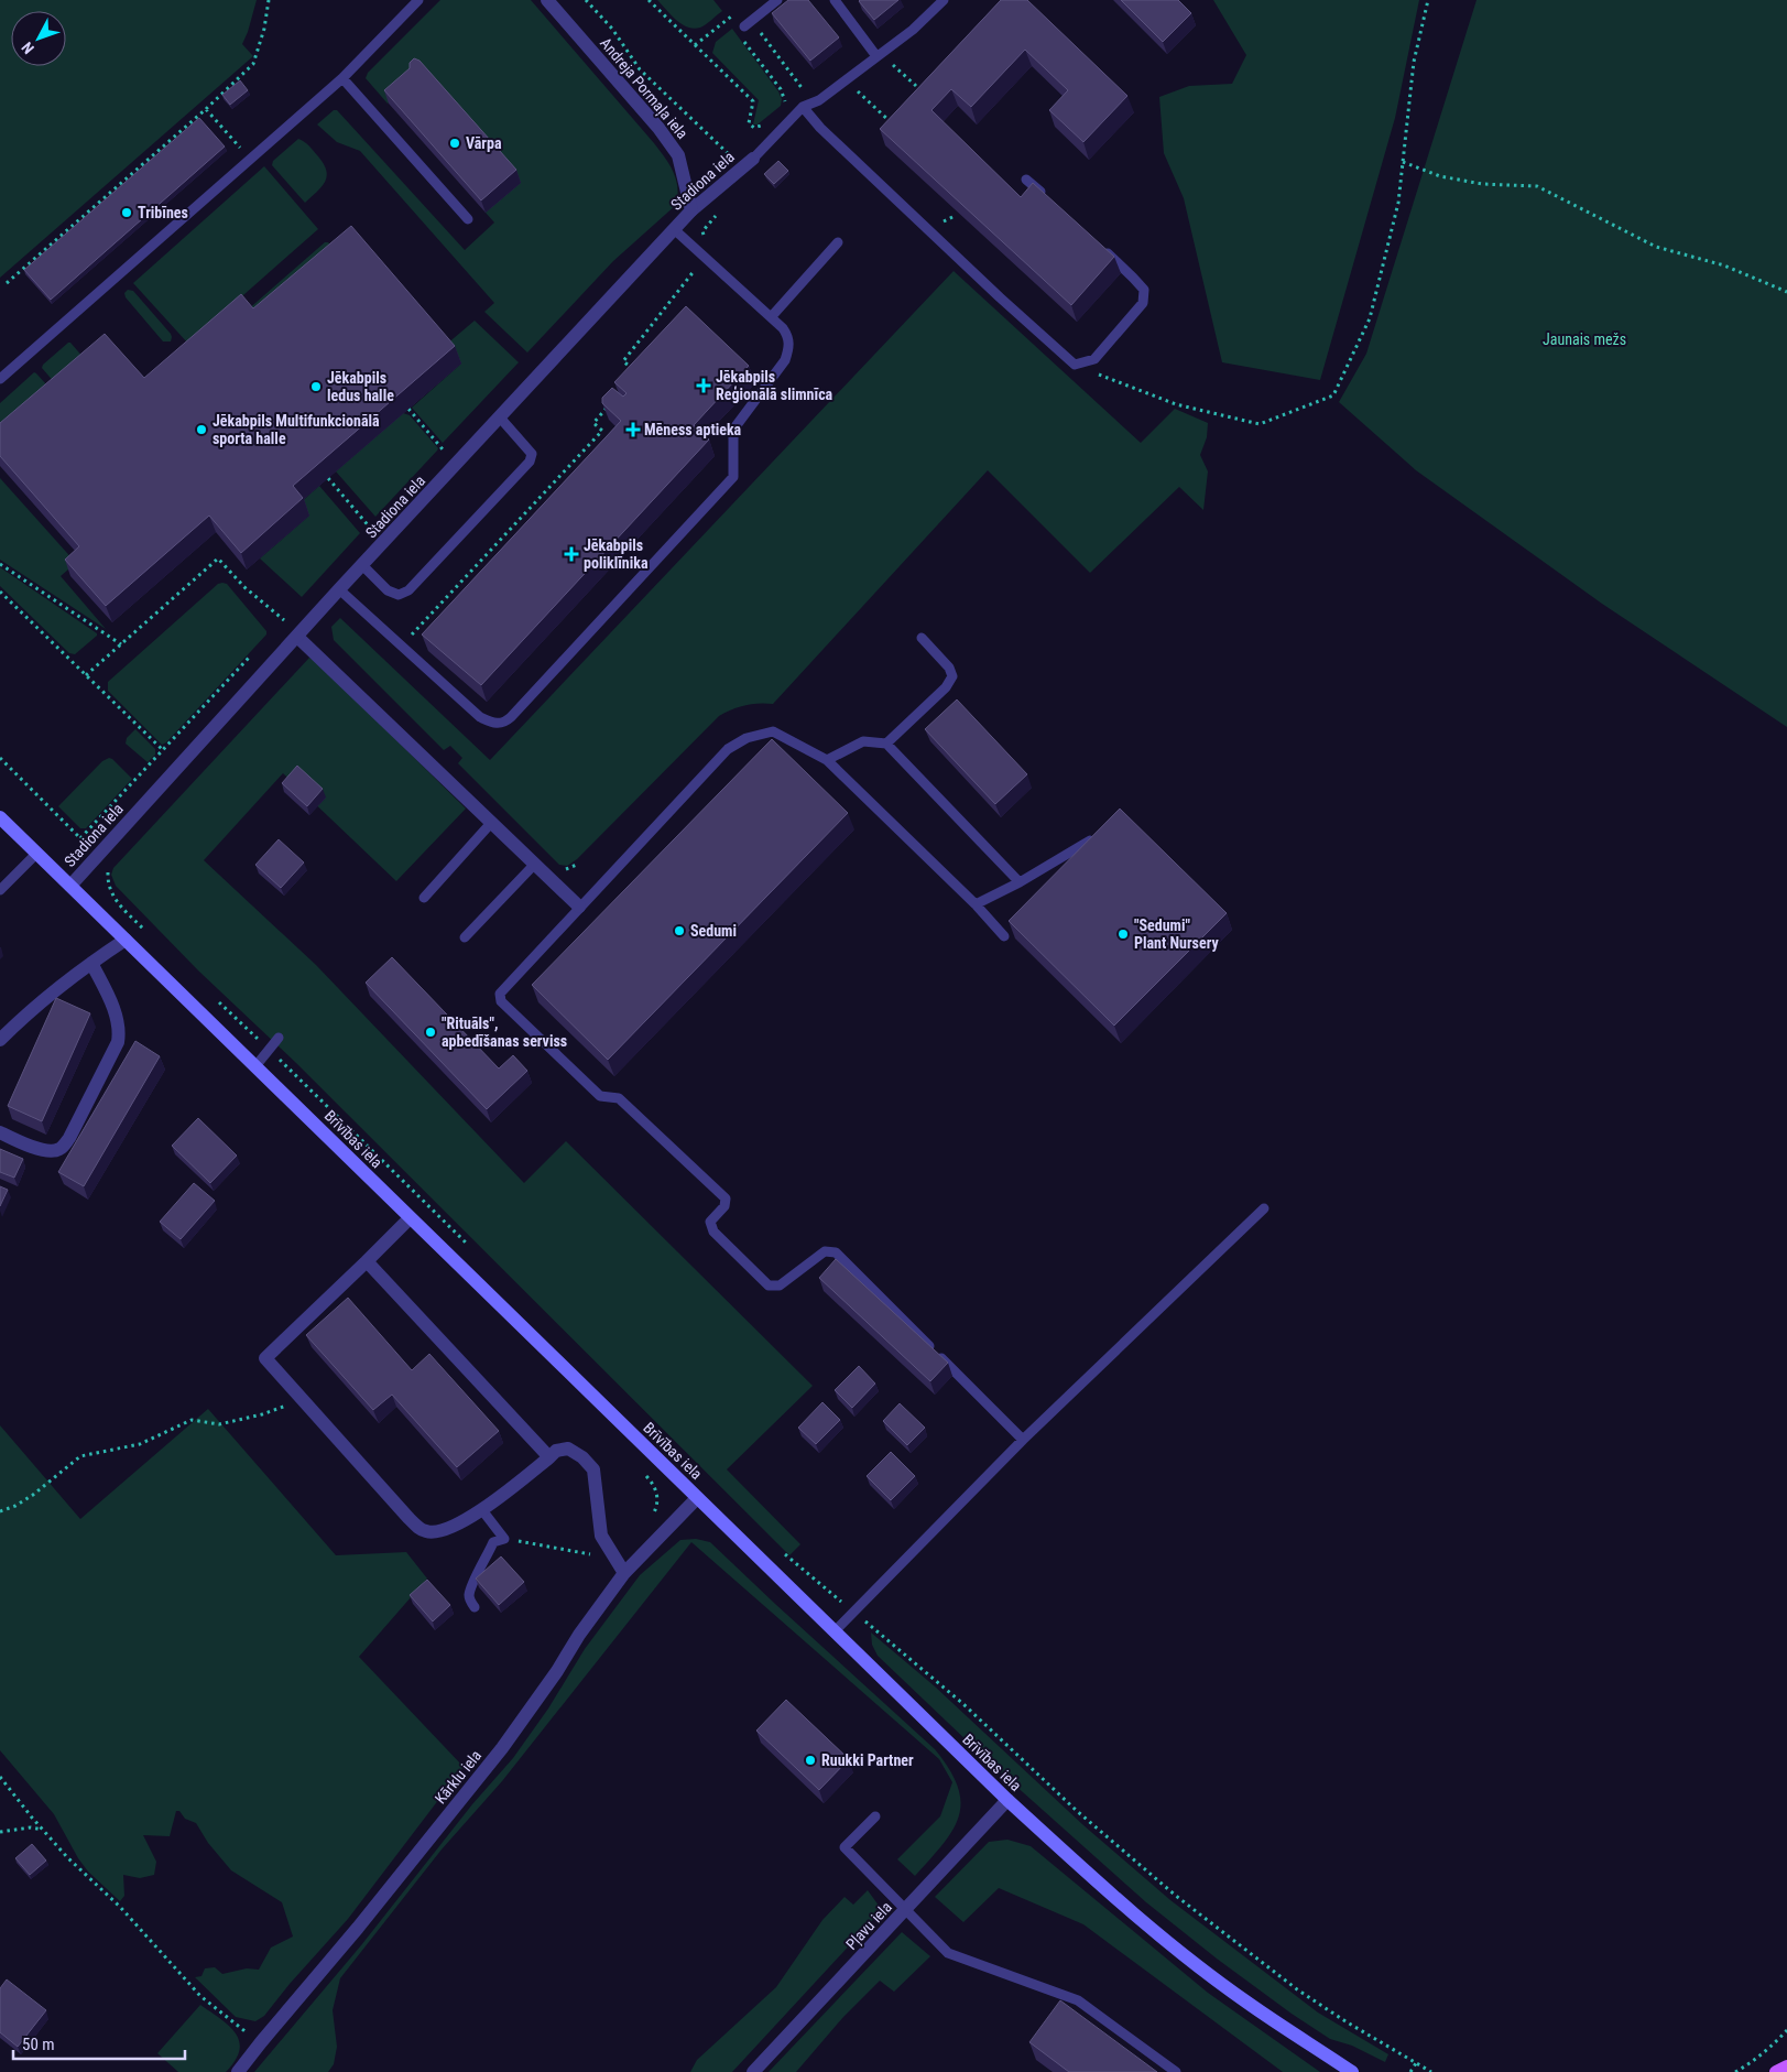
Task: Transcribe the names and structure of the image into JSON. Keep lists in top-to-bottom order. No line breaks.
{"streets":{"main road":["Brīvības iela"],"street":["Andreja Pormaļa iela","Stadiona iela","Kārklu iela","Pļavu iela"]},"crossings":[["Andreja Pormaļa iela","Stadiona iela"],["Stadiona iela","Brīvības iela"],["Brīvības iela","Kārklu iela"],["Brīvības iela","Pļavu iela"]],"parks":["Jaunais mežs"],"places":{"other":["Vārpa","Tribīnes","Jēkabpils ledus halle","Jēkabpils Multifunkcionālā sporta halle","Sedumi","\"Sedumi\" Plant Nursery","\"Rituāls\", apbedīšanas serviss","Ruukki Partner"],"health":["Jēkabpils Reģionālā slimnīca","Mēness aptieka","Jēkabpils poliklīnika"]},"scale_bar":"50 m","north":"bottom left"}
